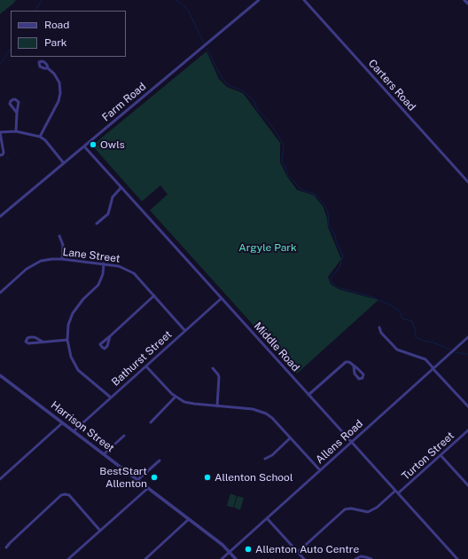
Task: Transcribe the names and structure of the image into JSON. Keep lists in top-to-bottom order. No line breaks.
{"streets":{"street":["Carters Road","Farm Road","Lane Street","Middle Road","Bathurst Street","Harrison Street","Allens Road","Turton Street"]},"crossings":[["Farm Road","Middle Road"],["Lane Street","Bathurst Street"],["Middle Road","Bathurst Street"],["Middle Road","Allens Road"],["Middle Road","Turton Street"],["Bathurst Street","Harrison Street"],["Harrison Street","Allens Road"]],"parks":["Argyle Park"],"places":["Owls","BestStart Allenton","Allenton School","Allenton Auto Centre"],"legend":["Road","Park"]}
